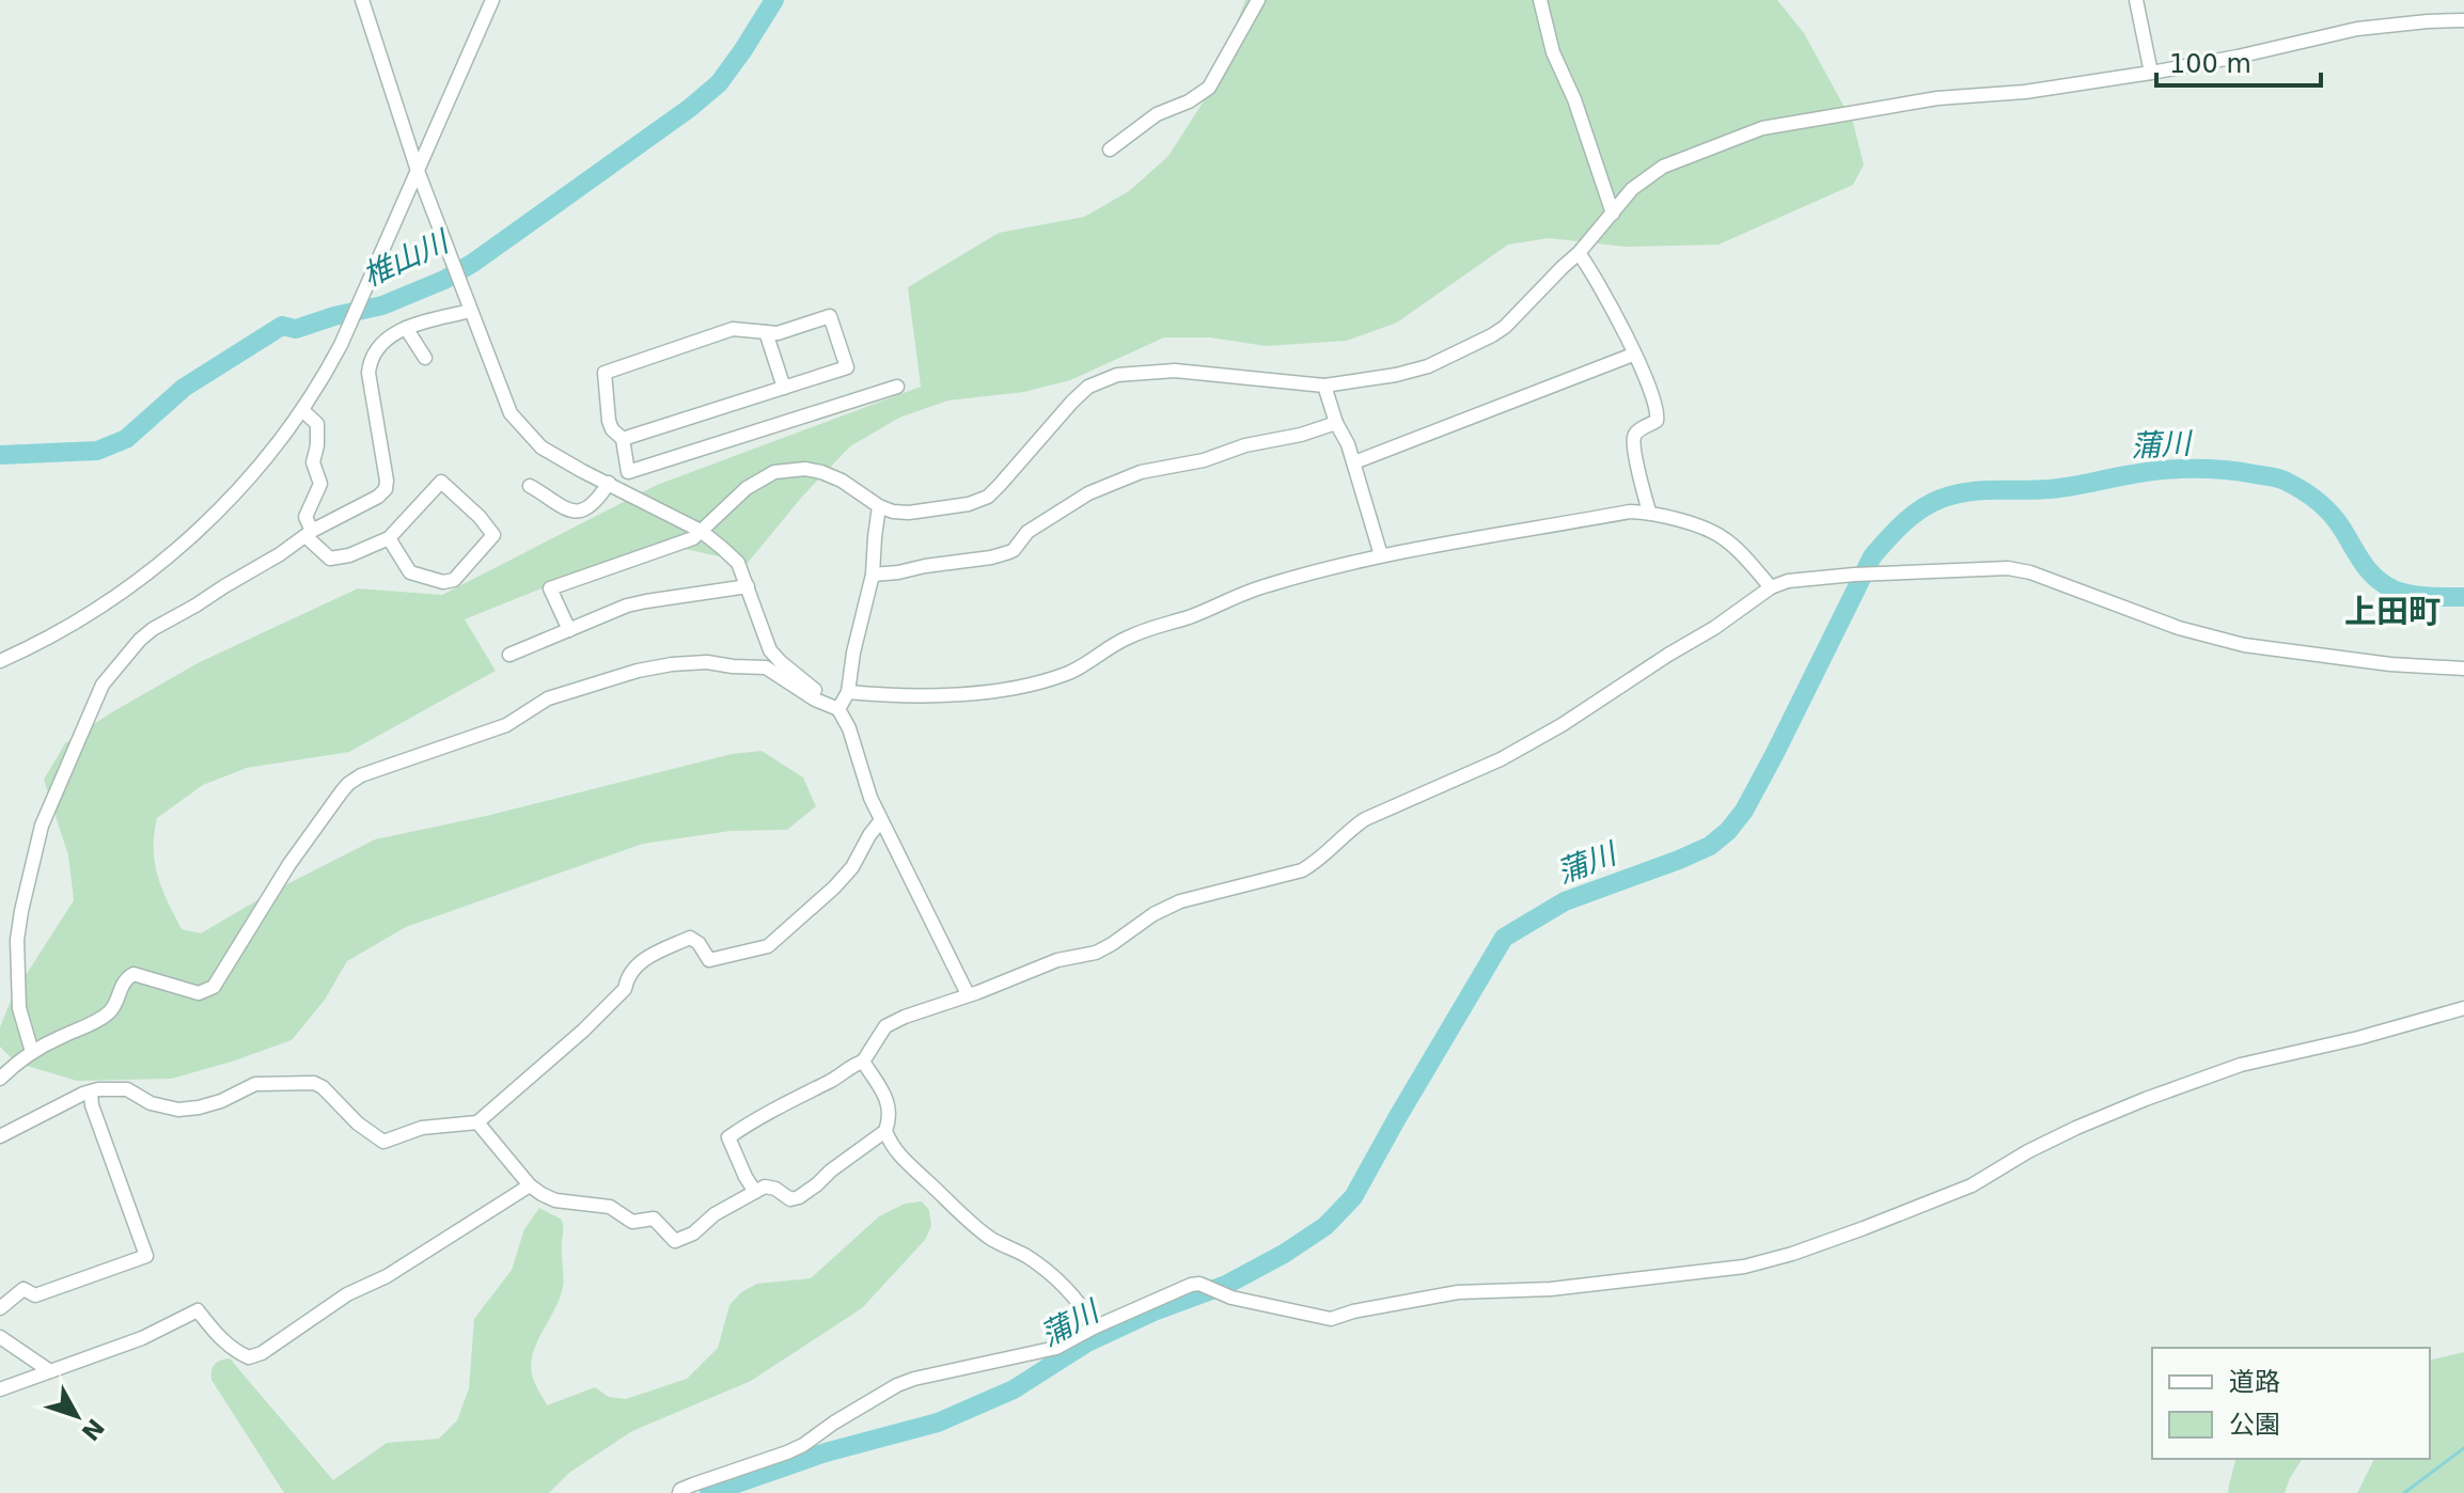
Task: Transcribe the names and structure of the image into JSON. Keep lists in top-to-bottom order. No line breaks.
{"districts":["上田町"],"water":["椎山川","蒲川"],"legend":["道路","公園"],"scale_bar":"100 m","north":"bottom right"}
